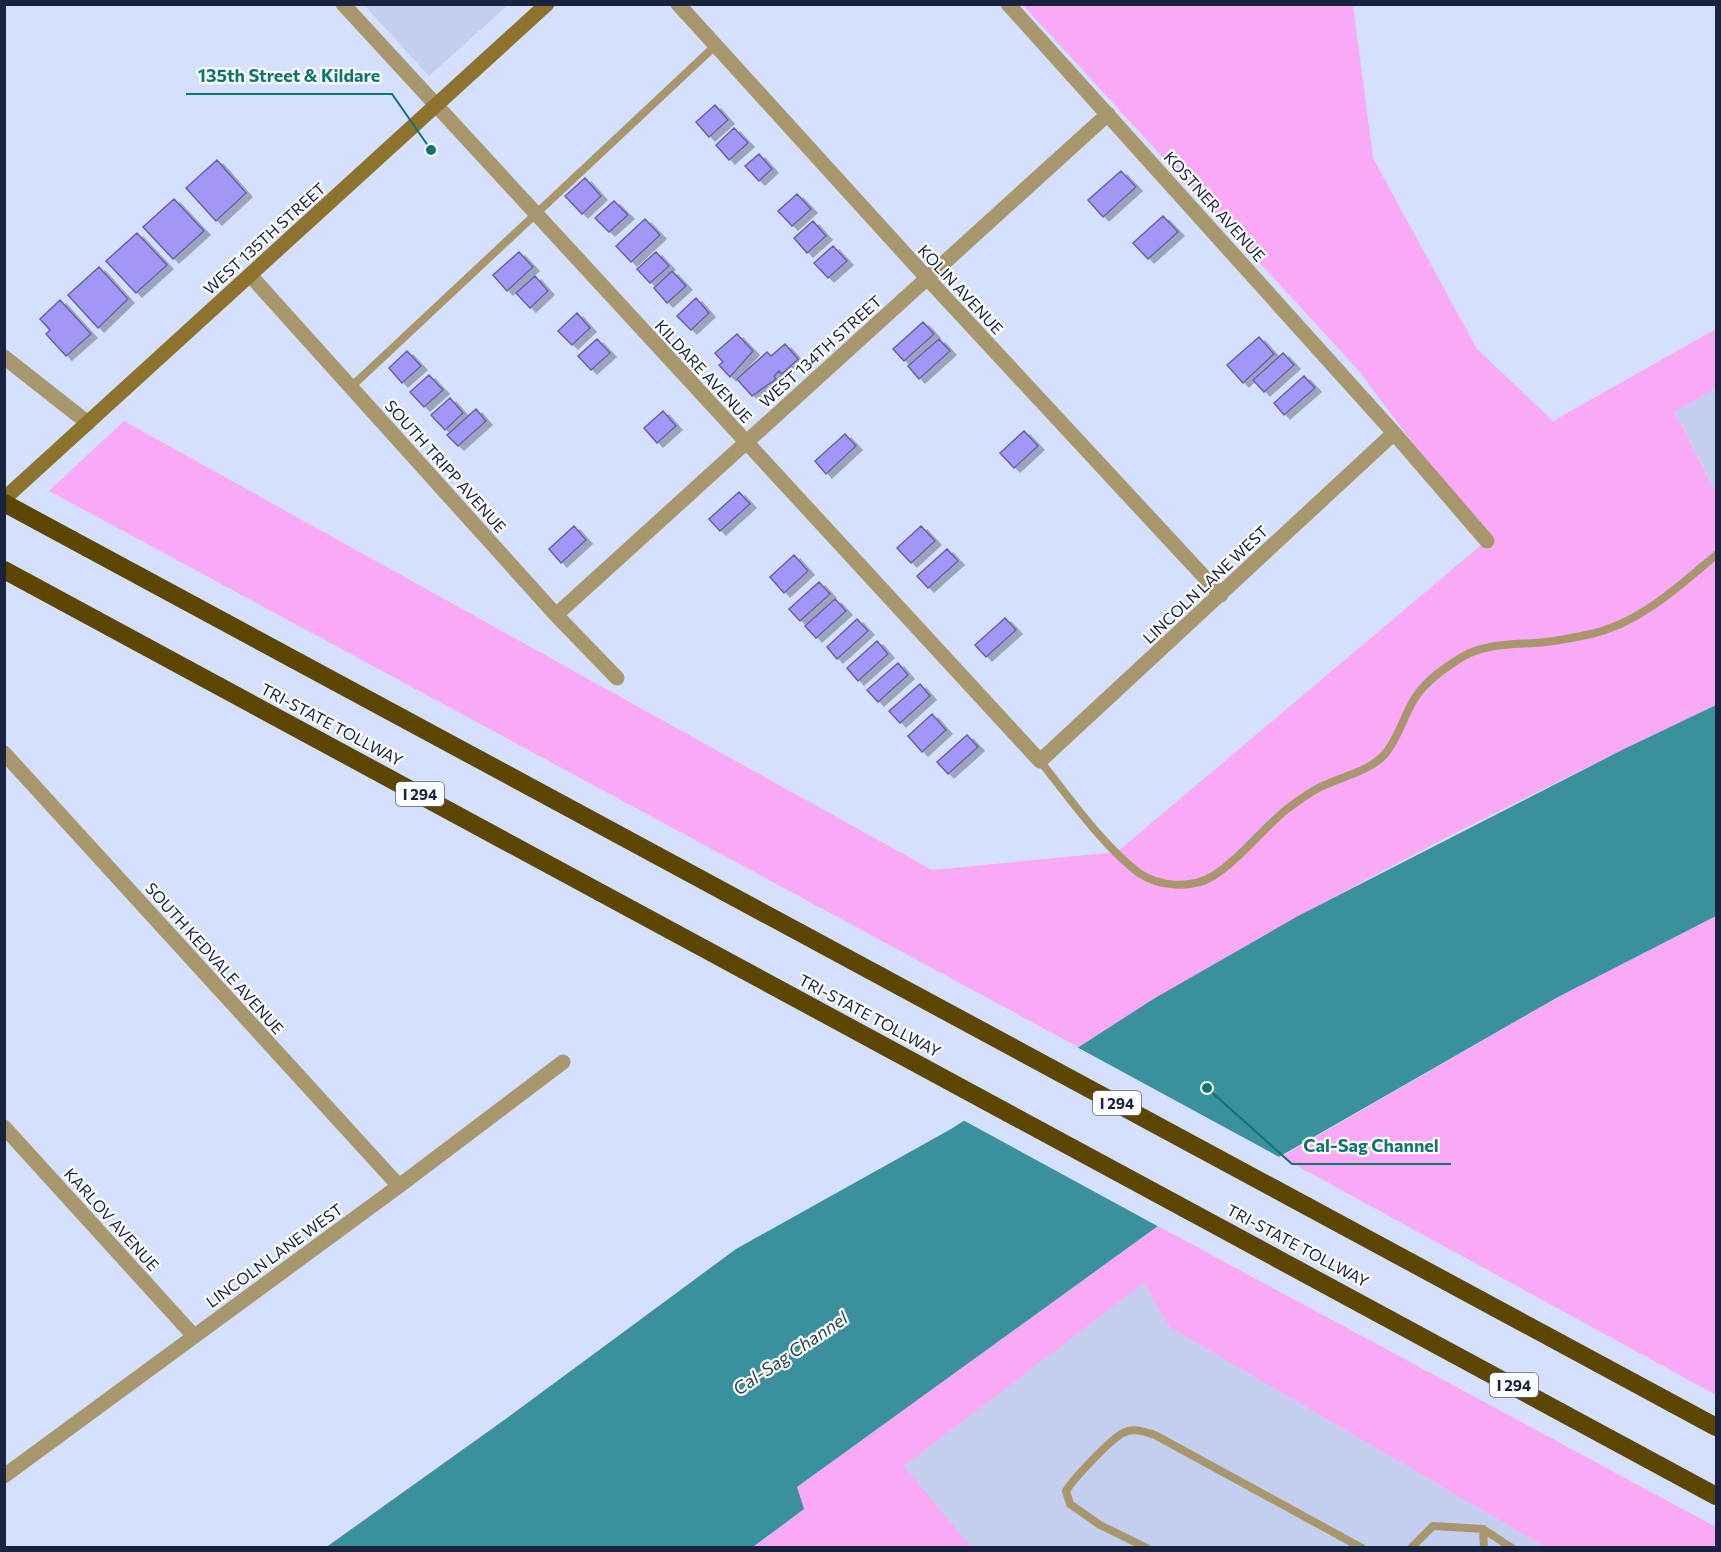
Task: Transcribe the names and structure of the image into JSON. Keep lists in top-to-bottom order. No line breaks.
{"streets":{"highway":["TRI-STATE TOLLWAY","I 294"],"street":["KOSTNER AVENUE","WEST 135TH STREET","KOLIN AVENUE","WEST 134TH STREET","KILDARE AVENUE","SOUTH TRIPP AVENUE","LINCOLN LANE WEST","SOUTH KEDVALE AVENUE","KARLOV AVENUE"]},"crossings":[["KOSTNER AVENUE","WEST 134TH STREET"],["KOSTNER AVENUE","LINCOLN LANE WEST"],["WEST 135TH STREET","KILDARE AVENUE"],["WEST 135TH STREET","SOUTH TRIPP AVENUE"],["WEST 135TH STREET","I 294"],["KOLIN AVENUE","WEST 134TH STREET"],["KOLIN AVENUE","LINCOLN LANE WEST"],["WEST 134TH STREET","KILDARE AVENUE"],["WEST 134TH STREET","SOUTH TRIPP AVENUE"],["KILDARE AVENUE","LINCOLN LANE WEST"],["LINCOLN LANE WEST","SOUTH KEDVALE AVENUE"],["LINCOLN LANE WEST","KARLOV AVENUE"]],"water":["Cal-Sag Channel"],"places":["135th Street & Kildare","Cal-Sag Channel"]}
